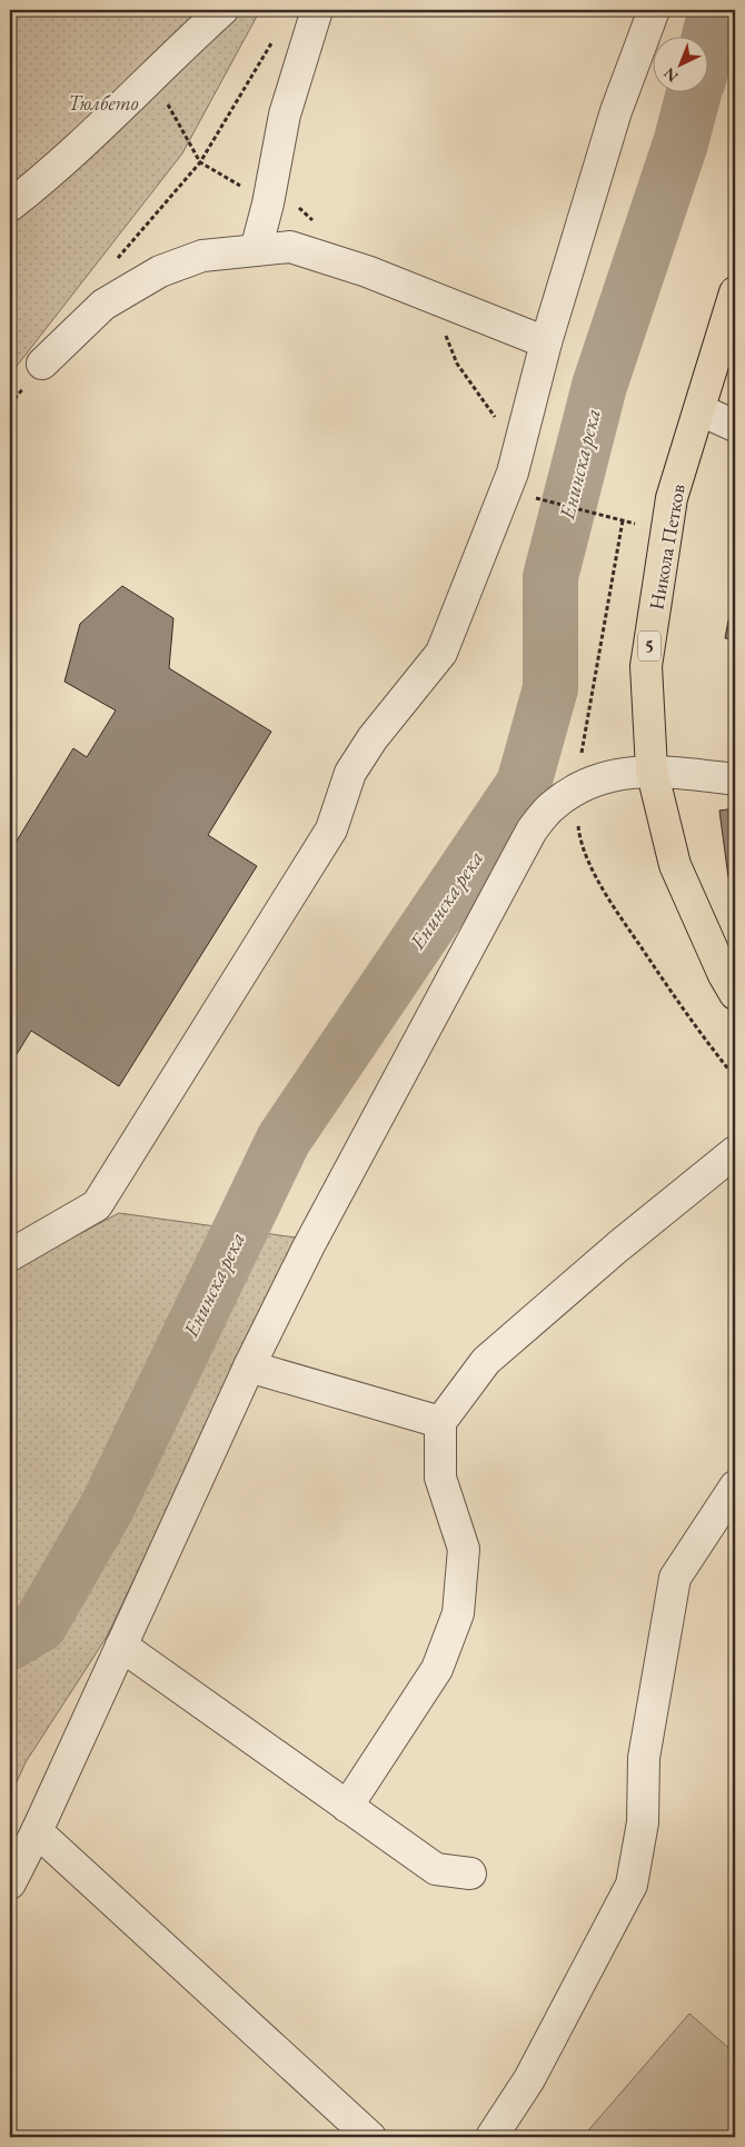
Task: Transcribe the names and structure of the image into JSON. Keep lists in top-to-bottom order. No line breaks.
{"streets":{"main road":["Никола Петков","5"]},"water":["Енинска река"],"parks":["Тюлбето"],"north":"bottom left"}
